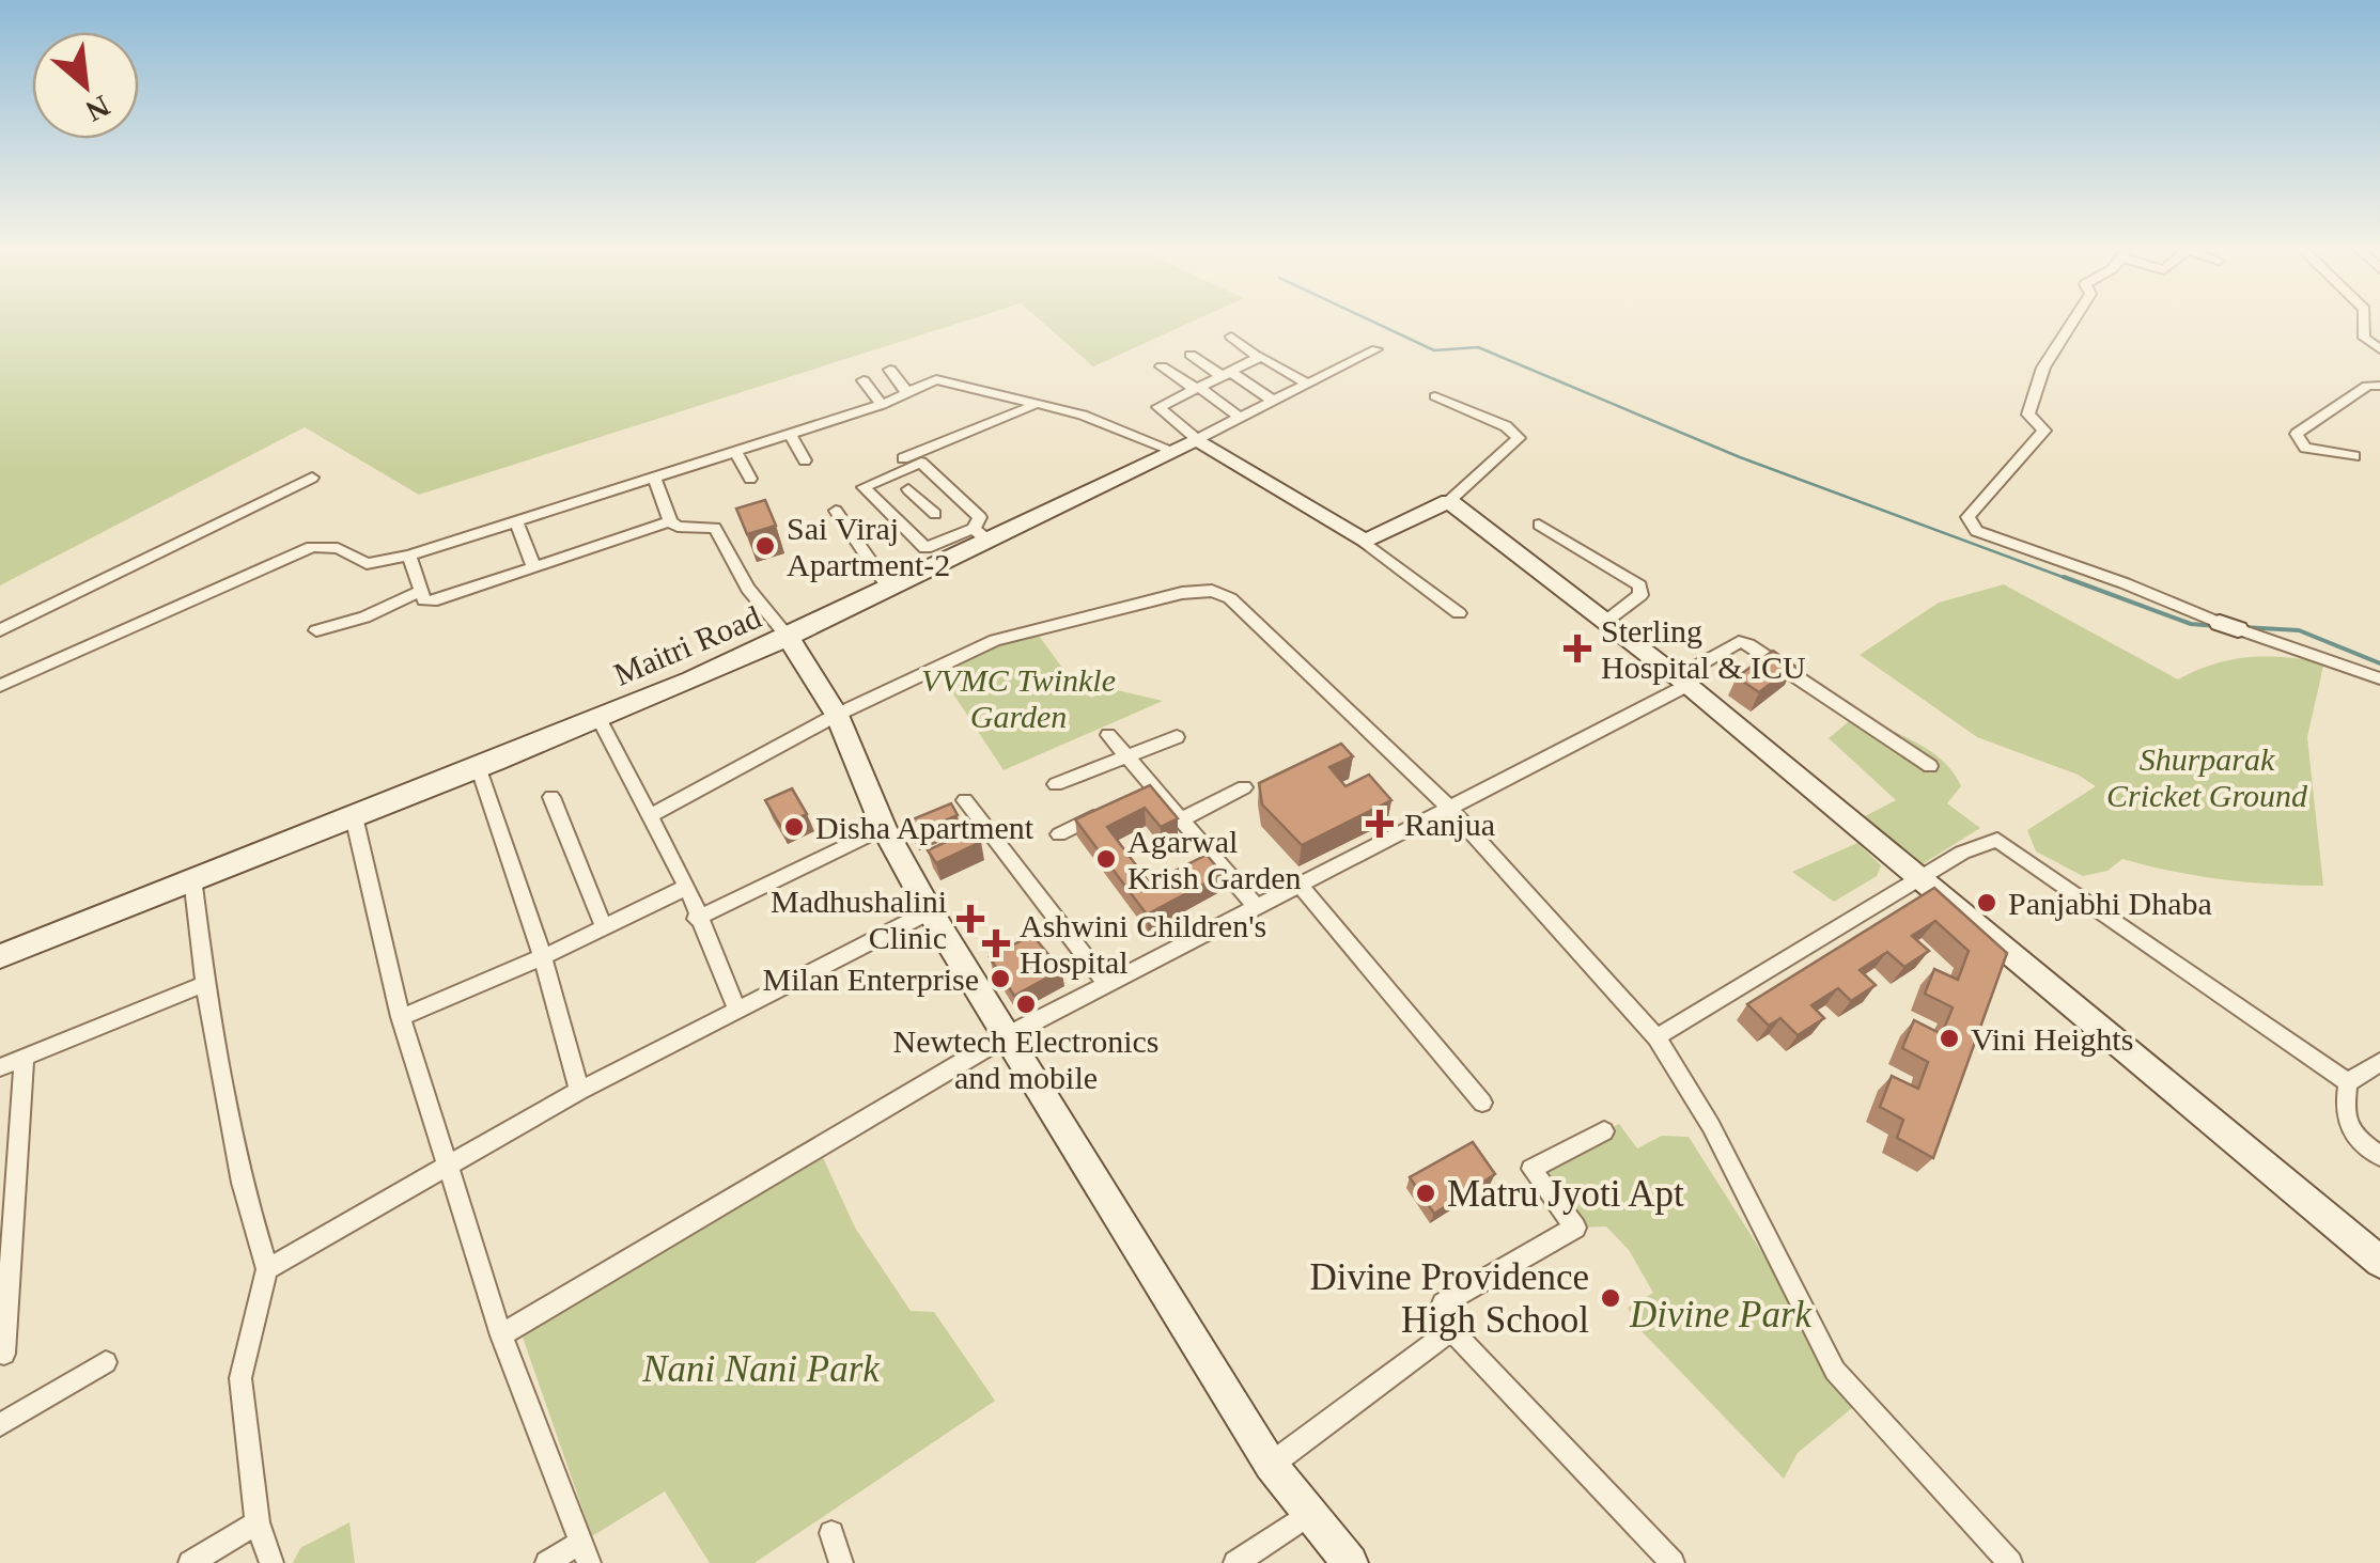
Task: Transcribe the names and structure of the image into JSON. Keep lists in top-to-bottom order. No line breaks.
{"streets":{"street":["Maitri Road"]},"parks":["VVMC Twinkle Garden","Shurparak Cricket Ground","Divine Park","Nani Nani Park"],"places":{"other":["Sai Viraj Apartment-2","Disha Apartment","Agarwal Krish Garden","Panjabhi Dhaba","Milan Enterprise","Newtech Electronics and mobile","Vini Heights","Matru Jyoti Apt","Divine Providence High School"],"health":["Sterling Hospital & ICU","Ranjua","Madhushalini Clinic","Ashwini Children's Hospital"]},"north":"bottom right"}
